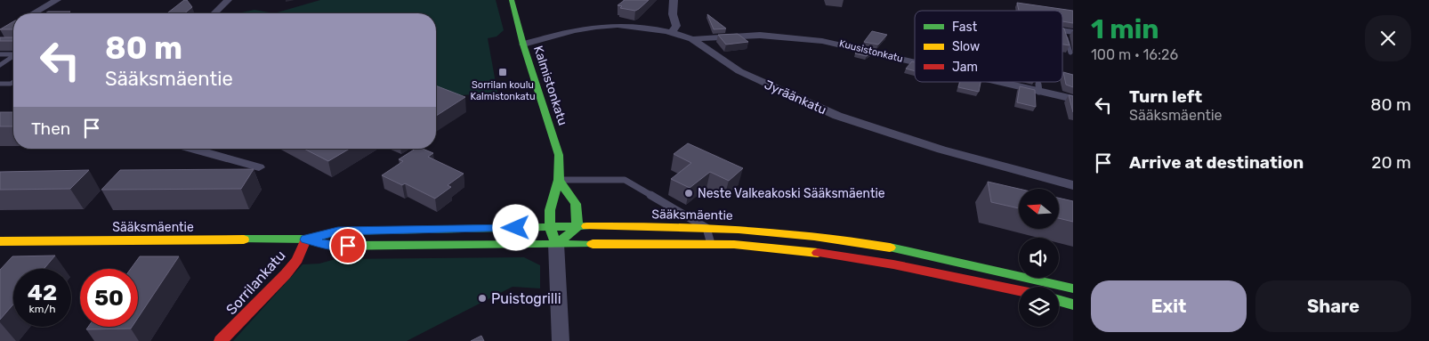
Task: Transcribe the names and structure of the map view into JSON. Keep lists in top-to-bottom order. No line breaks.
{"streets":{"main road":["Kalmistonkatu","Sääksmäentie","Sorrilankatu"],"street":["Kuusistonkatu","Jyräänkatu"]},"crossings":[["Kuusistonkatu","Jyräänkatu"],["Kalmistonkatu","Jyräänkatu"],["Kalmistonkatu","Sääksmäentie"],["Sääksmäentie","Sorrilankatu"]],"places":{"transit":["Sorrilan koulu Kalmistonkatu"],"other":["Neste Valkeakoski Sääksmäentie","Puistogrilli"]},"legend":["Fast","Slow","Jam"],"north":"left","page":{"heading":["1 min","100 m · 16:26"],"turn":["80 m","Sääksmäentie"],"list":[{"name":"Turn left","note":"Sääksmäentie","value":"80 m"},{"name":"Arrive at destination","value":"20 m"}],"then":"Then","speed":"42 km/h","limit":"50","buttons":["Exit","Share"]}}
